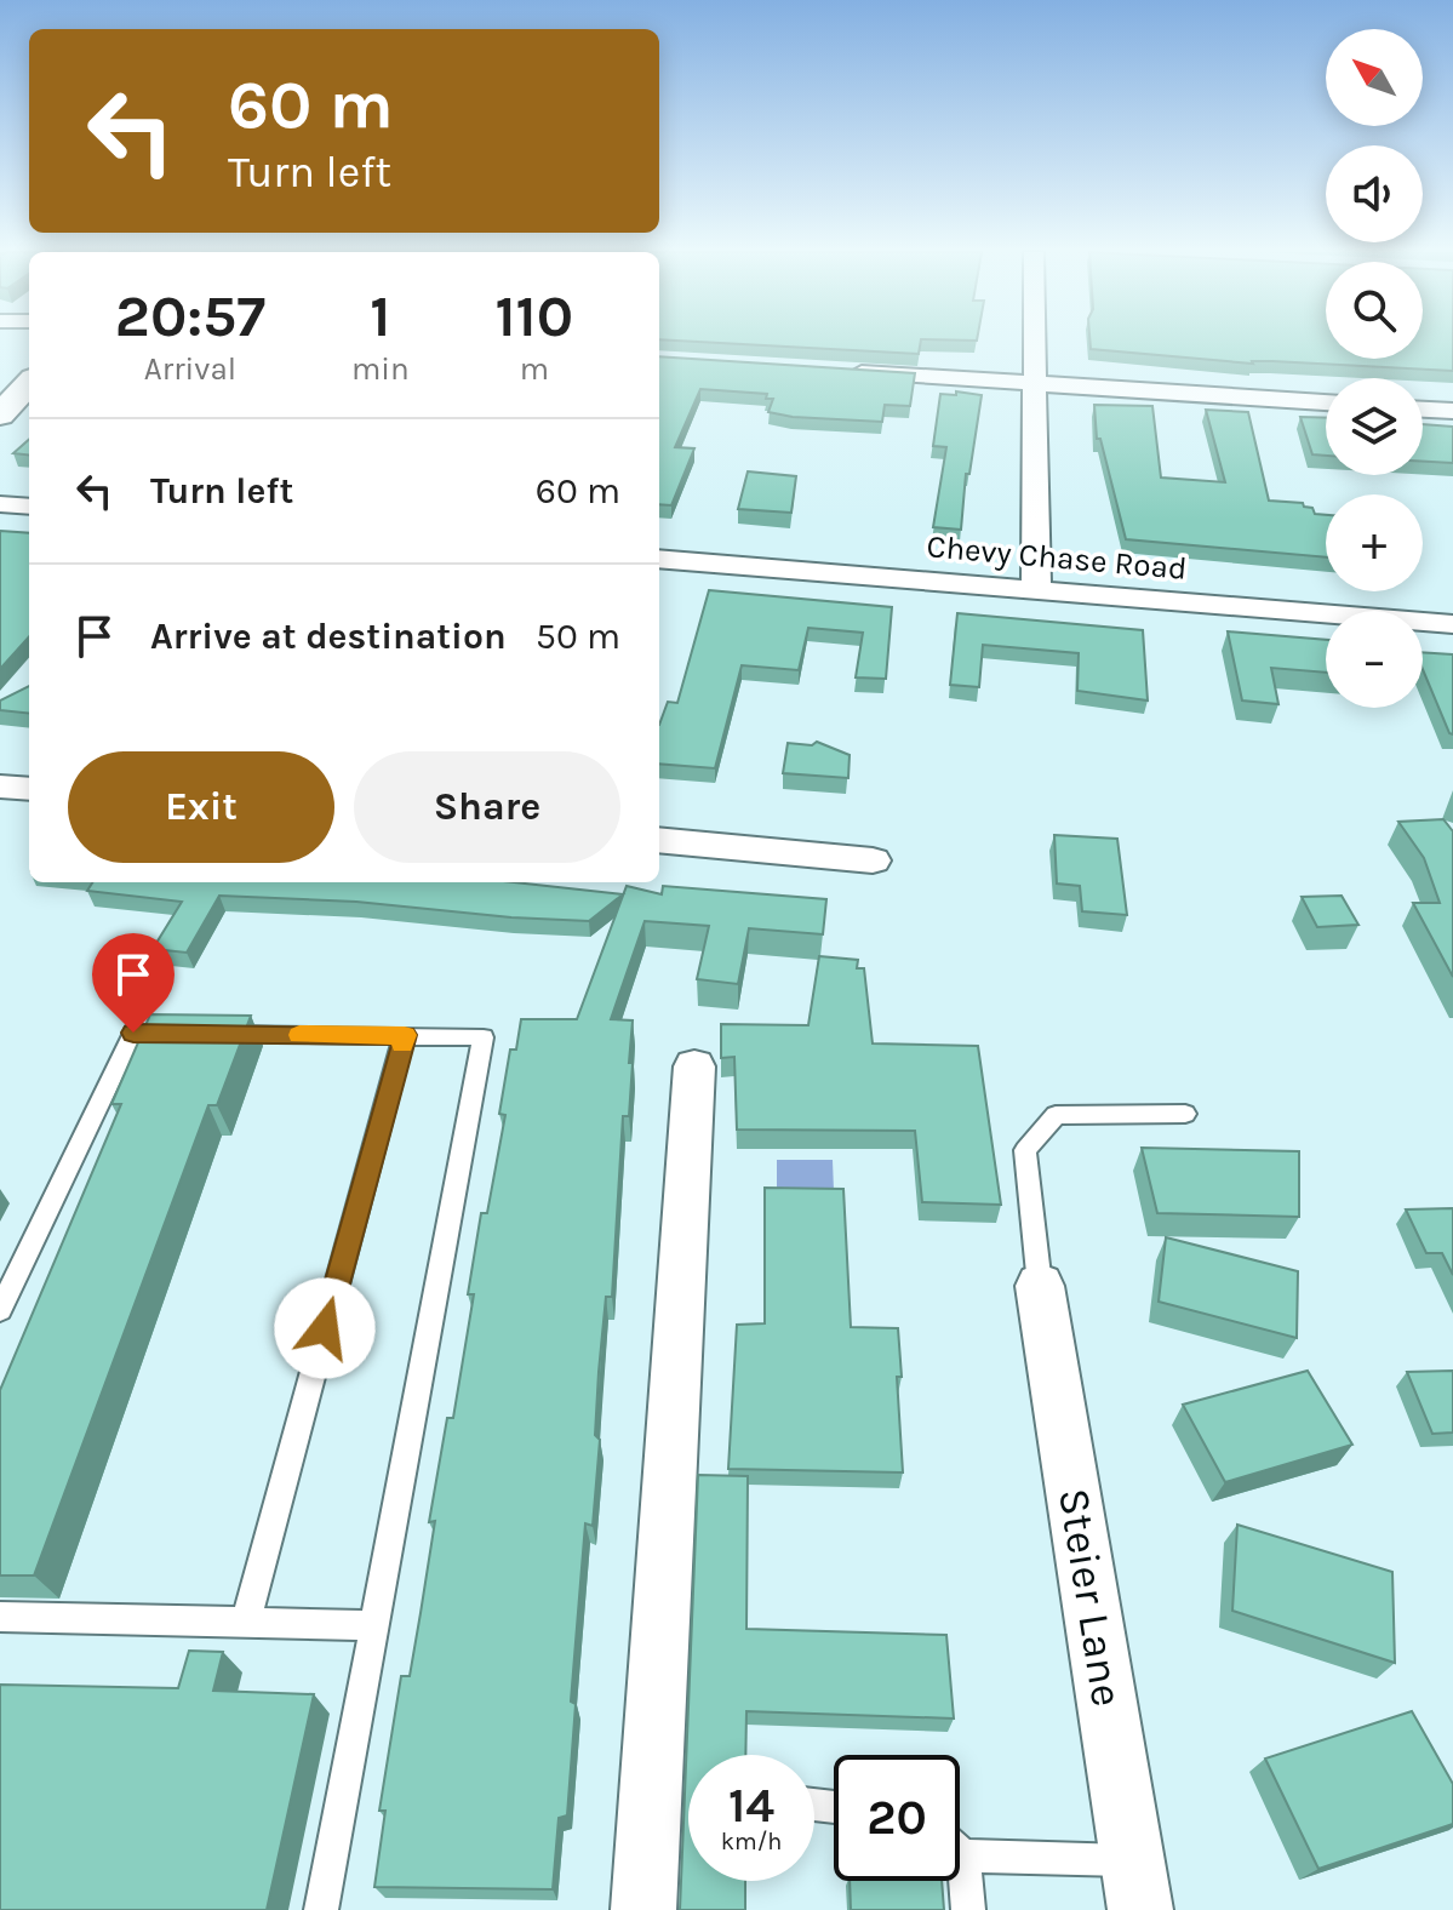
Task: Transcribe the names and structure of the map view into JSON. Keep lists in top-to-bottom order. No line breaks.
{"streets":{"street":["Chevy Chase Road","Steier Lane"]},"north":"top left","page":{"map_buttons":["+","−"],"turn":["60 m","Turn left"],"eta":["20:57","Arrival","1","min","110","m"],"list":[{"name":"Turn left","value":"60 m"},{"name":"Arrive at destination","value":"50 m"}],"buttons":["Exit","Share"],"speed":"14 km/h","limit":"20"}}
